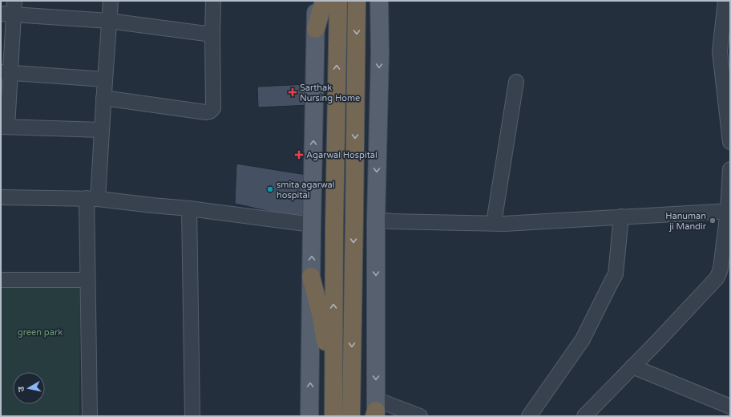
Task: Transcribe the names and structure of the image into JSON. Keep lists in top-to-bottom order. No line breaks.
{"parks":["green park"],"places":{"health":["Sarthak Nursing Home","Agarwal Hospital"],"other":["smita agarwal hospital","Hanuman ji Mandir"]},"north":"left"}
